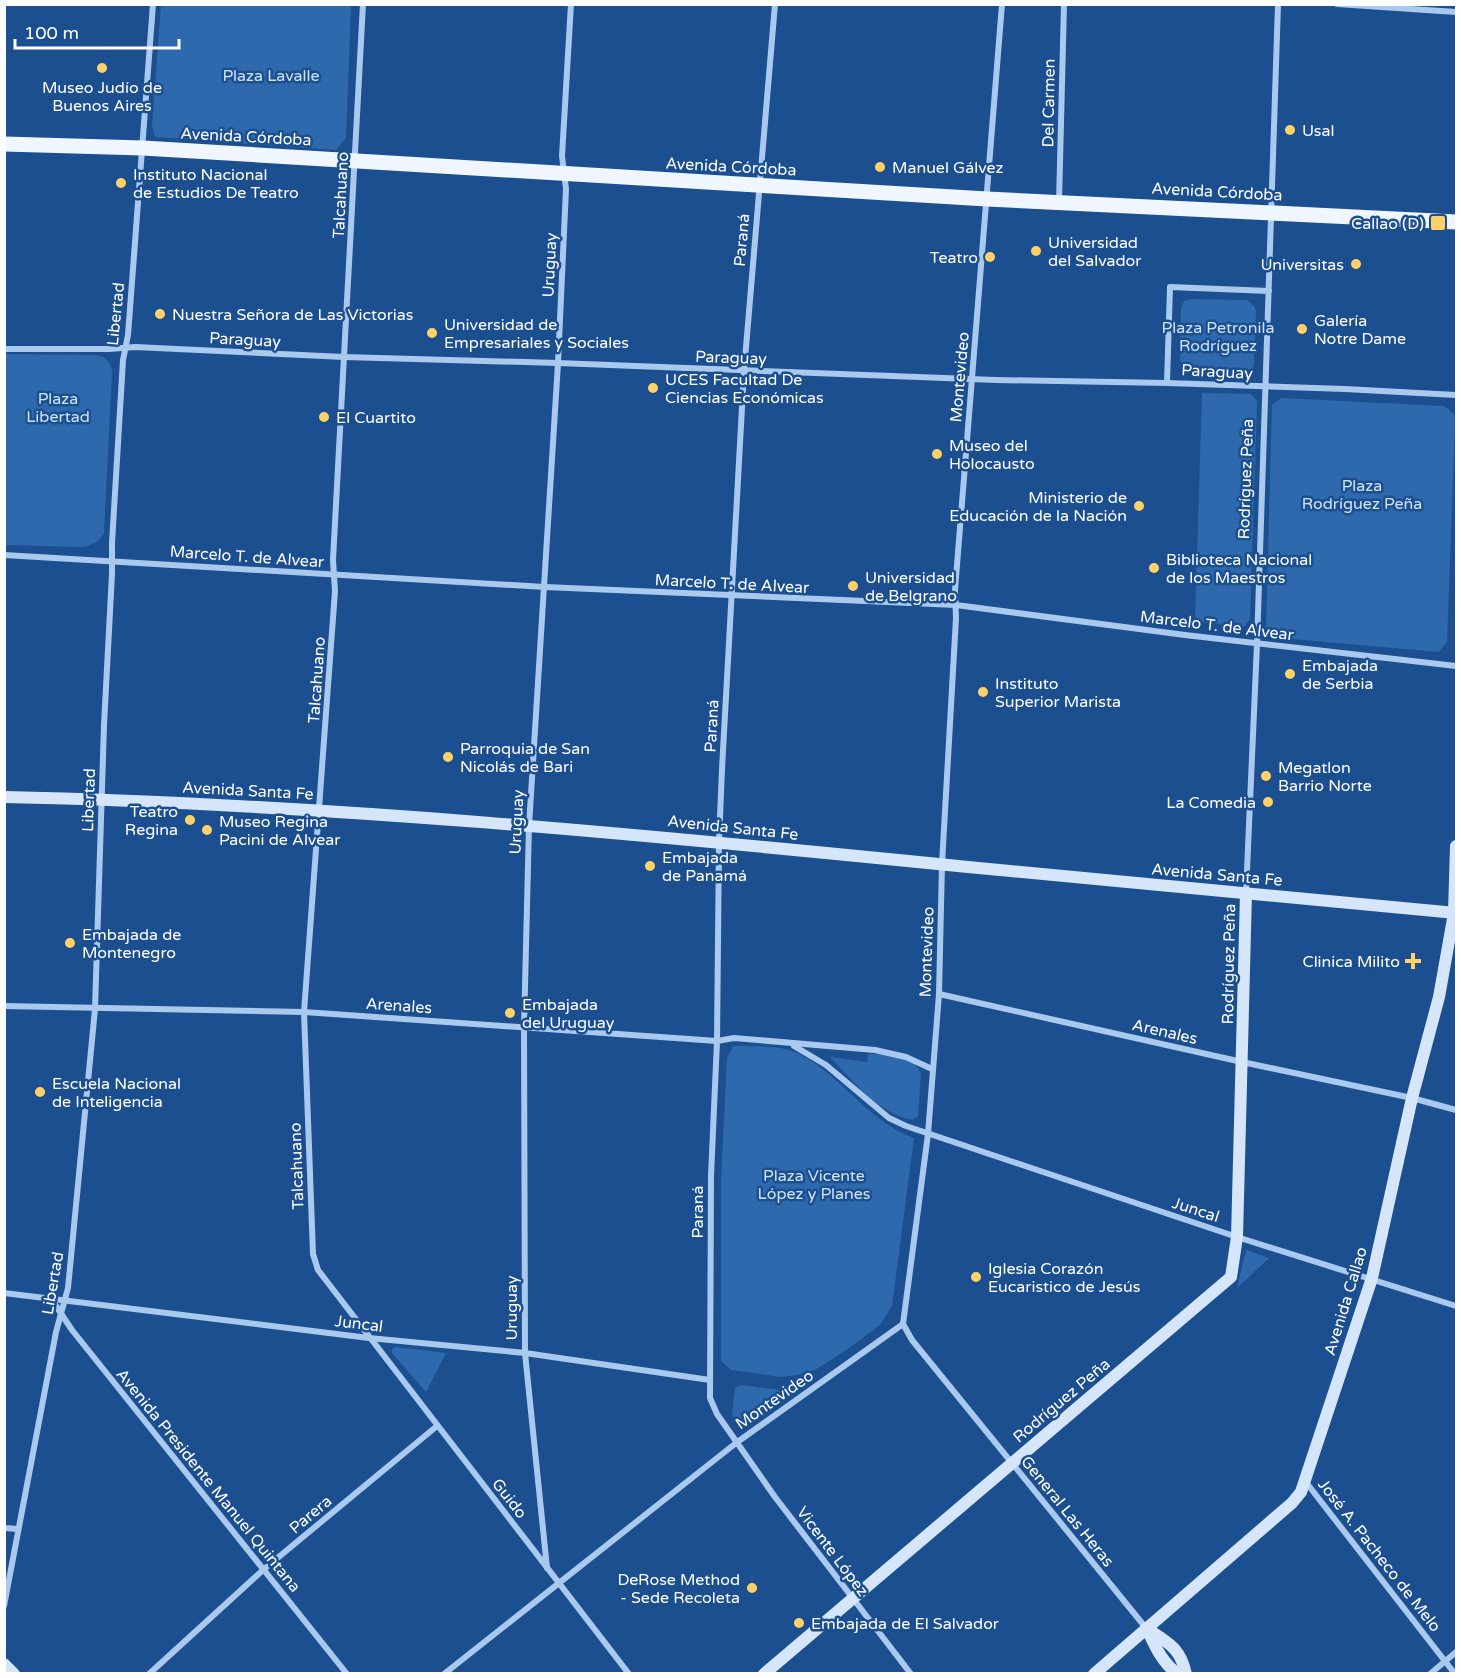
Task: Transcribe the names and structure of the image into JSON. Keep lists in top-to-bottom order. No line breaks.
{"streets":{"main road":["Avenida Córdoba","Rodríguez Peña","Avenida Santa Fe","Avenida Callao"],"street":["Del Carmen","Talcahuano","Paraná","Uruguay","Libertad","Paraguay","Montevideo","Marcelo T. de Alvear","Arenales","Juncal","Avenida Presidente Manuel Quintana","Guido","General Las Heras","Parera","Vicente López","José A. Pacheco de Melo"]},"crossings":[["Del Carmen","Avenida Córdoba"],["Avenida Córdoba","Talcahuano"],["Avenida Córdoba","Paraná"],["Avenida Córdoba","Uruguay"],["Avenida Córdoba","Libertad"],["Avenida Córdoba","Montevideo"],["Avenida Córdoba","Rodríguez Peña"],["Talcahuano","Paraguay"],["Talcahuano","Marcelo T. de Alvear"],["Talcahuano","Avenida Santa Fe"],["Talcahuano","Arenales"],["Talcahuano","Juncal"],["Talcahuano","Guido"],["Paraná","Paraguay"],["Paraná","Montevideo"],["Paraná","Marcelo T. de Alvear"],["Paraná","Avenida Santa Fe"],["Paraná","Arenales"],["Paraná","Juncal"],["Paraná","Vicente López"],["Uruguay","Paraguay"],["Uruguay","Marcelo T. de Alvear"],["Uruguay","Avenida Santa Fe"],["Uruguay","Arenales"],["Uruguay","Juncal"],["Uruguay","Guido"],["Libertad","Paraguay"],["Libertad","Marcelo T. de Alvear"],["Libertad","Avenida Santa Fe"],["Libertad","Arenales"],["Libertad","Juncal"],["Libertad","Avenida Presidente Manuel Quintana"],["Paraguay","Montevideo"],["Paraguay","Rodríguez Peña"],["Montevideo","Marcelo T. de Alvear"],["Montevideo","Avenida Santa Fe"],["Montevideo","Arenales"],["Montevideo","Juncal"],["Montevideo","Guido"],["Montevideo","General Las Heras"],["Montevideo","Vicente López"],["Rodríguez Peña","Marcelo T. de Alvear"],["Rodríguez Peña","Avenida Santa Fe"],["Rodríguez Peña","Arenales"],["Rodríguez Peña","Juncal"],["Rodríguez Peña","General Las Heras"],["Rodríguez Peña","Vicente López"],["Avenida Santa Fe","Avenida Callao"],["Arenales","Juncal"],["Arenales","Avenida Callao"],["Juncal","Avenida Callao"],["Juncal","Avenida Presidente Manuel Quintana"],["Juncal","Guido"],["Avenida Callao","General Las Heras"],["Avenida Callao","José A. Pacheco de Melo"],["Avenida Presidente Manuel Quintana","Parera"],["Guido","Parera"]],"parks":["Plaza Lavalle","Plaza Petronila Rodríguez","Plaza Libertad","Plaza Rodríguez Peña","Plaza Vicente López y Planes"],"places":{"other":["Museo Judío de Buenos Aires","Usal","Manuel Gálvez","Instituto Nacional de Estudios De Teatro","Universidad del Salvador","Teatro","Universitas","Nuestra Señora de Las Victorias","Galería Notre Dame","Universidad de Empresariales y Sociales","UCES Facultad De Ciencias Económicas","El Cuartito","Museo del Holocausto","Ministerio de Educación de la Nación","Biblioteca Nacional de los Maestros","Universidad de Belgrano","Embajada de Serbia","Instituto Superior Marista","Parroquia de San Nicolás de Bari","Megatlon Barrio Norte","La Comedia","Teatro Regina","Museo Regina Pacini de Alvear","Embajada de Panamá","Embajada de Montenegro","Embajada del Uruguay","Escuela Nacional de Inteligencia","Iglesia Corazón Eucaristico de Jesús","DeRose Method - Sede Recoleta","Embajada de El Salvador"],"transit":["Callao (D)"],"health":["Clinica Milito"]},"scale_bar":"100 m"}
